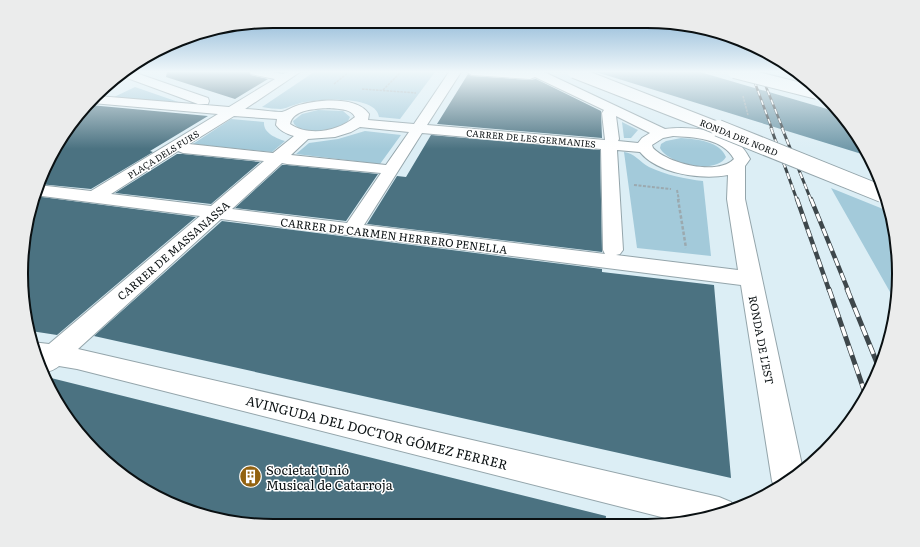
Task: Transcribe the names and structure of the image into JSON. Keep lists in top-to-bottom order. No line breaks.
{"streets":{"street":["RONDA DEL NORD","CARRER DE LES GERMANIES","PLAÇA DELS FURS","CARRER DE CARMEN HERRERO PENELLA","CARRER DE MASSANASSA","RONDA DE L'EST","AVINGUDA DEL DOCTOR GÓMEZ FERRER"]},"crossings":[["PLAÇA DELS FURS","CARRER DE CARMEN HERRERO PENELLA"],["CARRER DE CARMEN HERRERO PENELLA","CARRER DE MASSANASSA"],["CARRER DE CARMEN HERRERO PENELLA","RONDA DE L'EST"],["CARRER DE MASSANASSA","AVINGUDA DEL DOCTOR GÓMEZ FERRER"]],"places":{"building":["Societat Unió Musical de Catarroja"]}}
